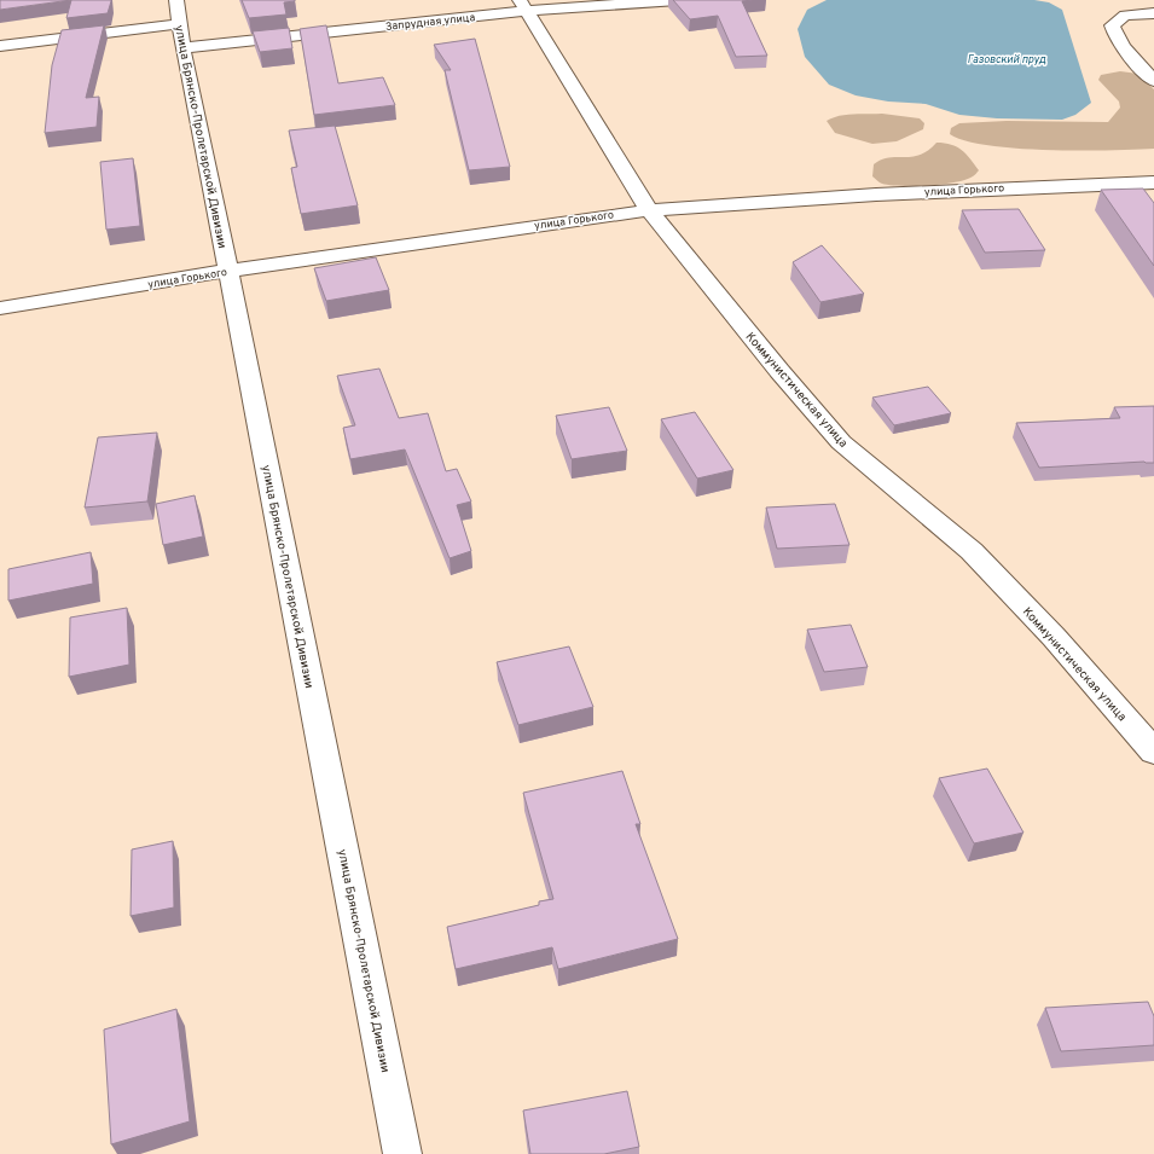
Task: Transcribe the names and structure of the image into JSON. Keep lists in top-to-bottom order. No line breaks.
{"streets":{"street":["Запрудная улица","улица Брянско-Пролетарской Дивизии","улица Горького","Коммунистическая улица"]},"crossings":[["Запрудная улица","улица Брянско-Пролетарской Дивизии"],["Запрудная улица","Коммунистическая улица"],["улица Брянско-Пролетарской Дивизии","улица Горького"],["улица Горького","Коммунистическая улица"]],"water":["Газовский пруд"]}
